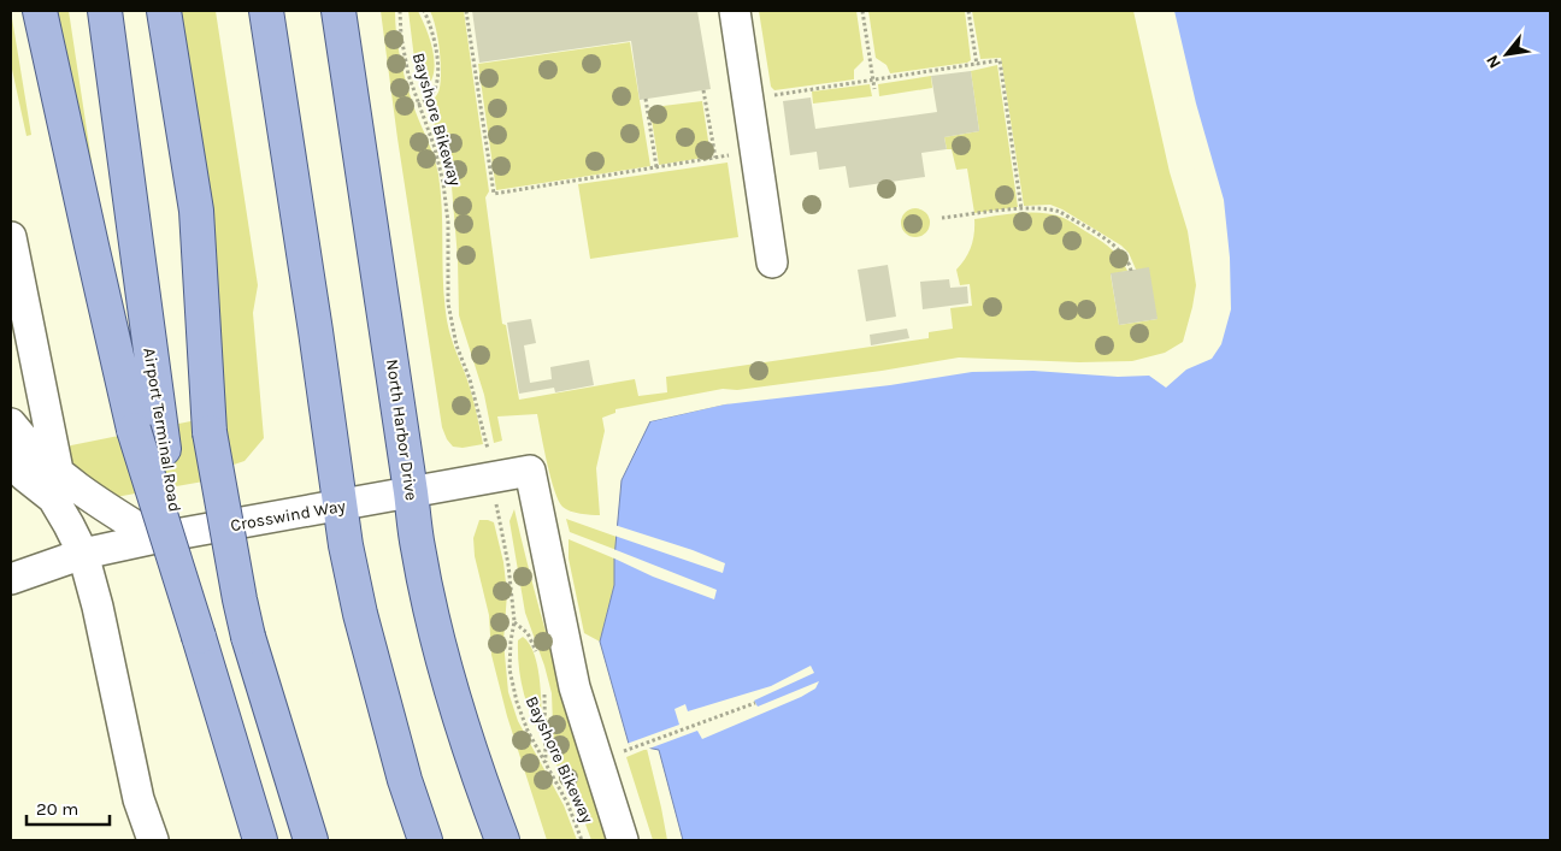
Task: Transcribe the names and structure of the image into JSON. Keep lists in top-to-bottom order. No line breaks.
{"streets":{"main road":["Airport Terminal Road","North Harbor Drive"],"street":["Crosswind Way"],"path":["Bayshore Bikeway"]},"crossings":[["North Harbor Drive","Crosswind Way"]],"scale_bar":"20 m","north":"bottom left"}
